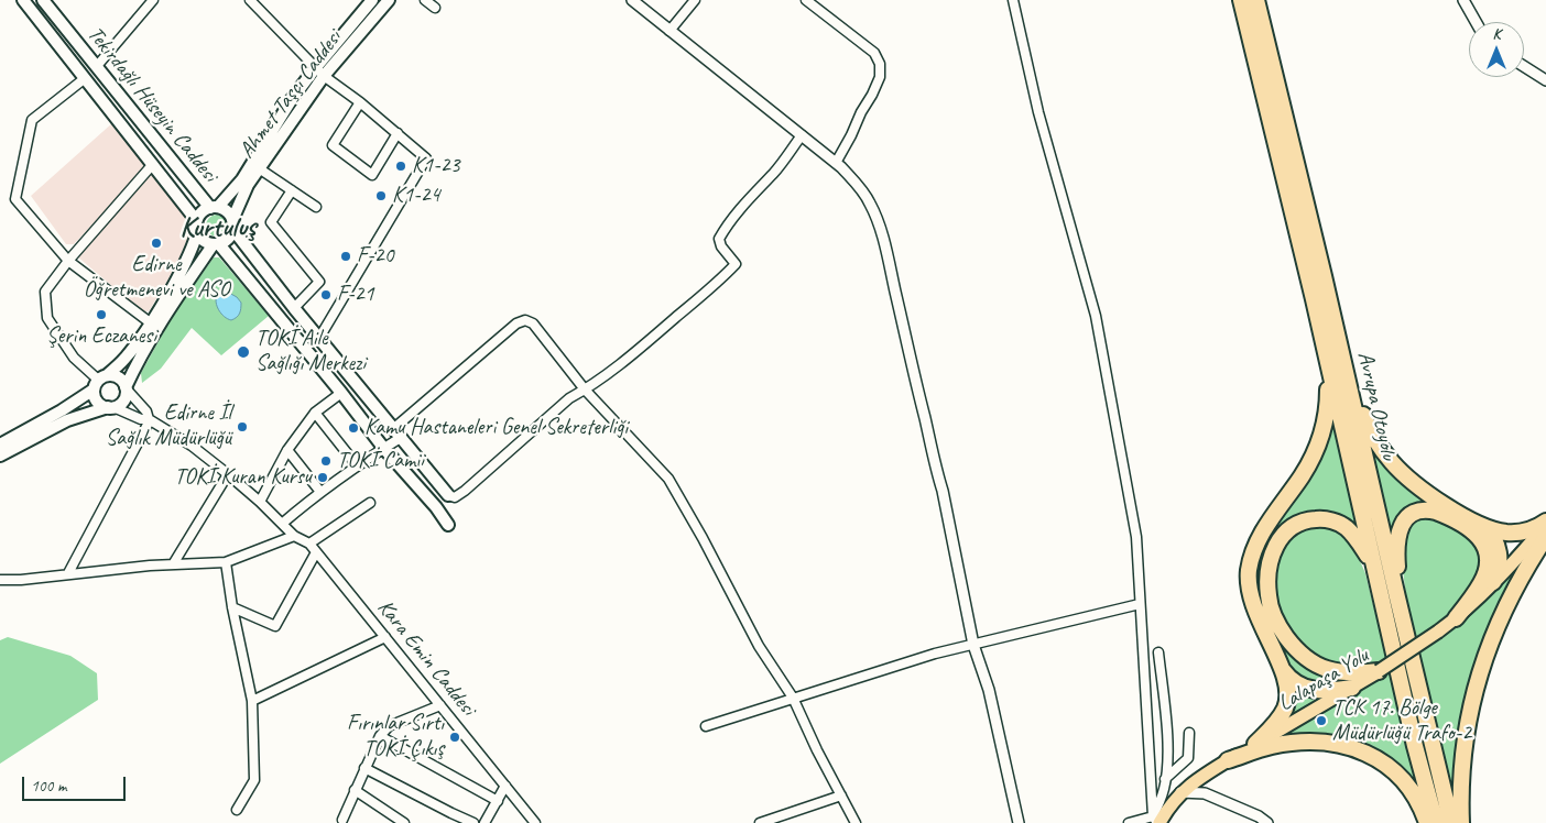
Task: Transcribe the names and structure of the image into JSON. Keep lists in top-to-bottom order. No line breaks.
{"streets":{"highway":["Avrupa Otoyolu"],"main road":["Ahmet Taşçı Caddesi","Tekirdağlı Hüseyin Caddesi","Lalapaşa Yolu"],"street":["Kara Emin Caddesi"]},"crossings":[["Ahmet Taşçı Caddesi","Tekirdağlı Hüseyin Caddesi"]],"districts":["Kurtuluş"],"places":["K1-23","K1-24","Edirne Öğretmenevi ve ASO","F-20","F-21","Şerin Eczanesi","TOKİ Aile Sağlığı Merkezi","Edirne İl Sağlık Müdürlüğü","Kamu Hastaneleri Genel Sekreterliği","TOKİ Camii","TOKİ Kuran Kursu","TCK 17. Bölge Müdürlüğü Trafo-2","Fırınlar Sırtı TOKİ Çıkış"],"scale_bar":"100 m","north":"top"}
